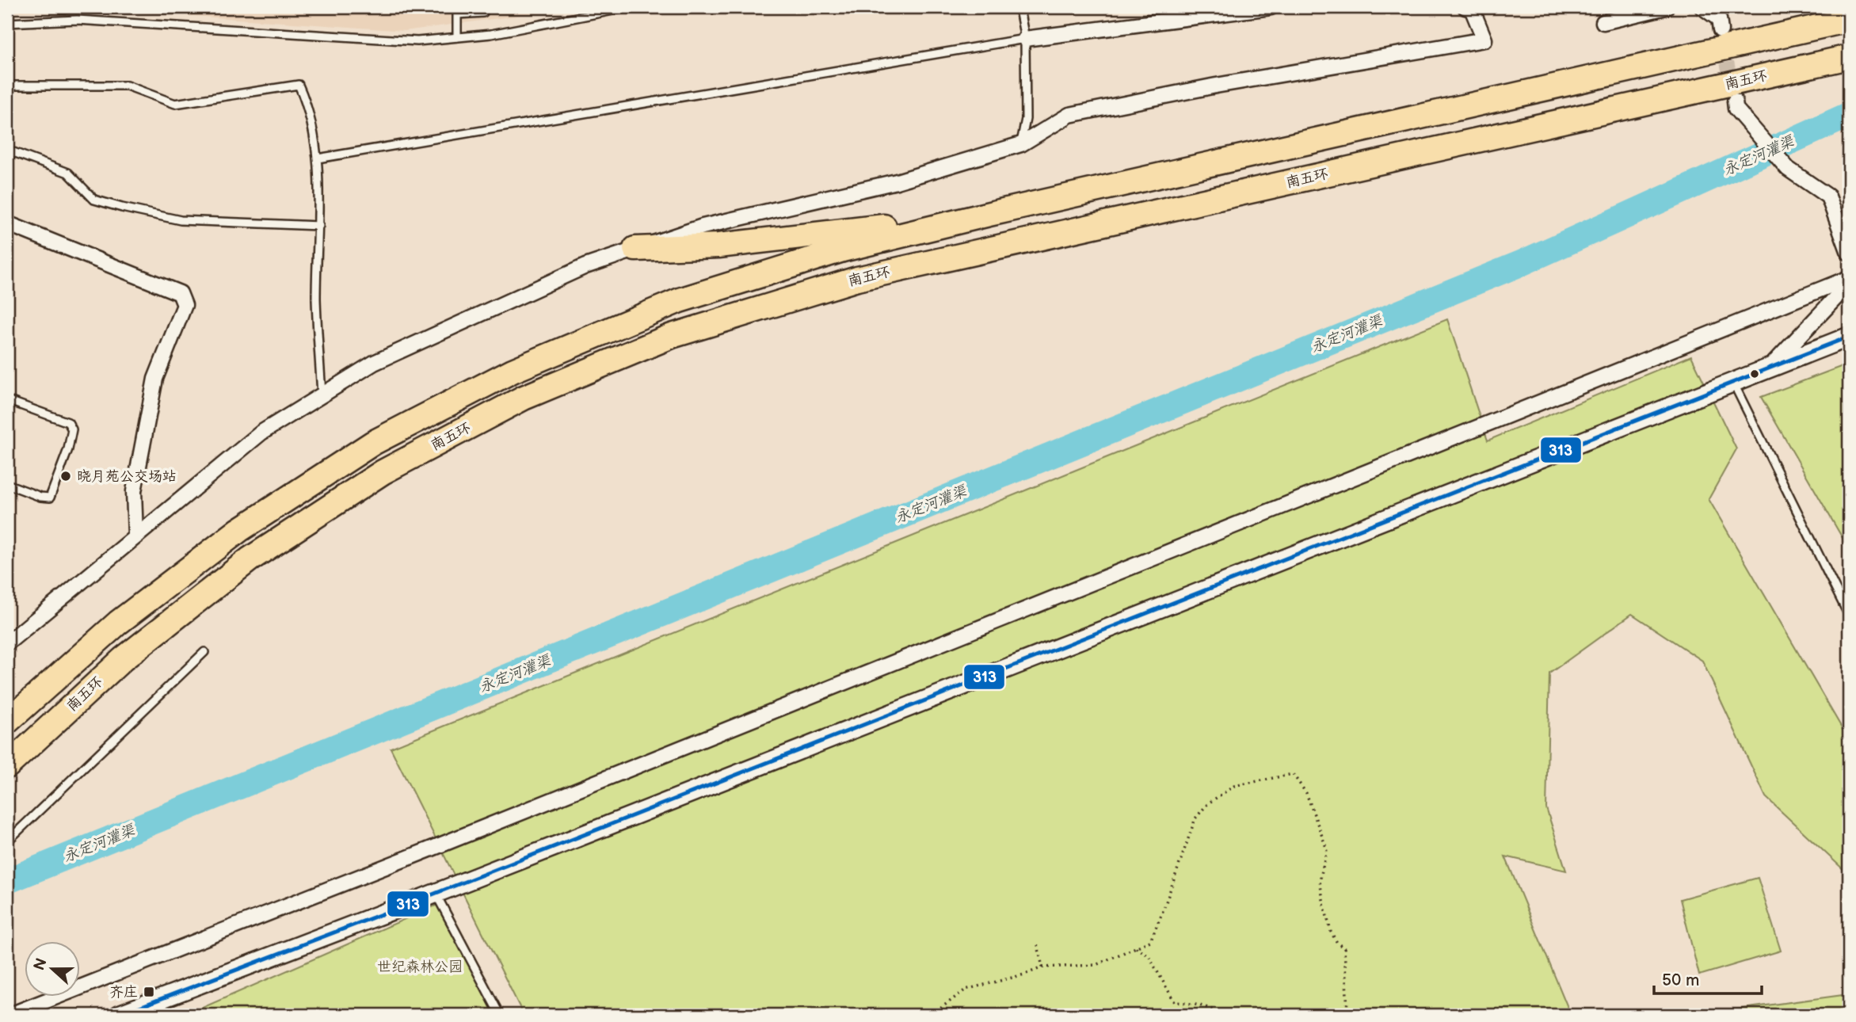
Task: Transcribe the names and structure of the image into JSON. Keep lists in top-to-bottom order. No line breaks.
{"streets":{"highway":["南五环"]},"water":["永定河灌渠"],"parks":["世纪森林公园"],"places":{"other":["晓月苑公交场站"],"transit":["齐庄"]},"lines":["transit line 313"],"scale_bar":"50 m","north":"left"}
